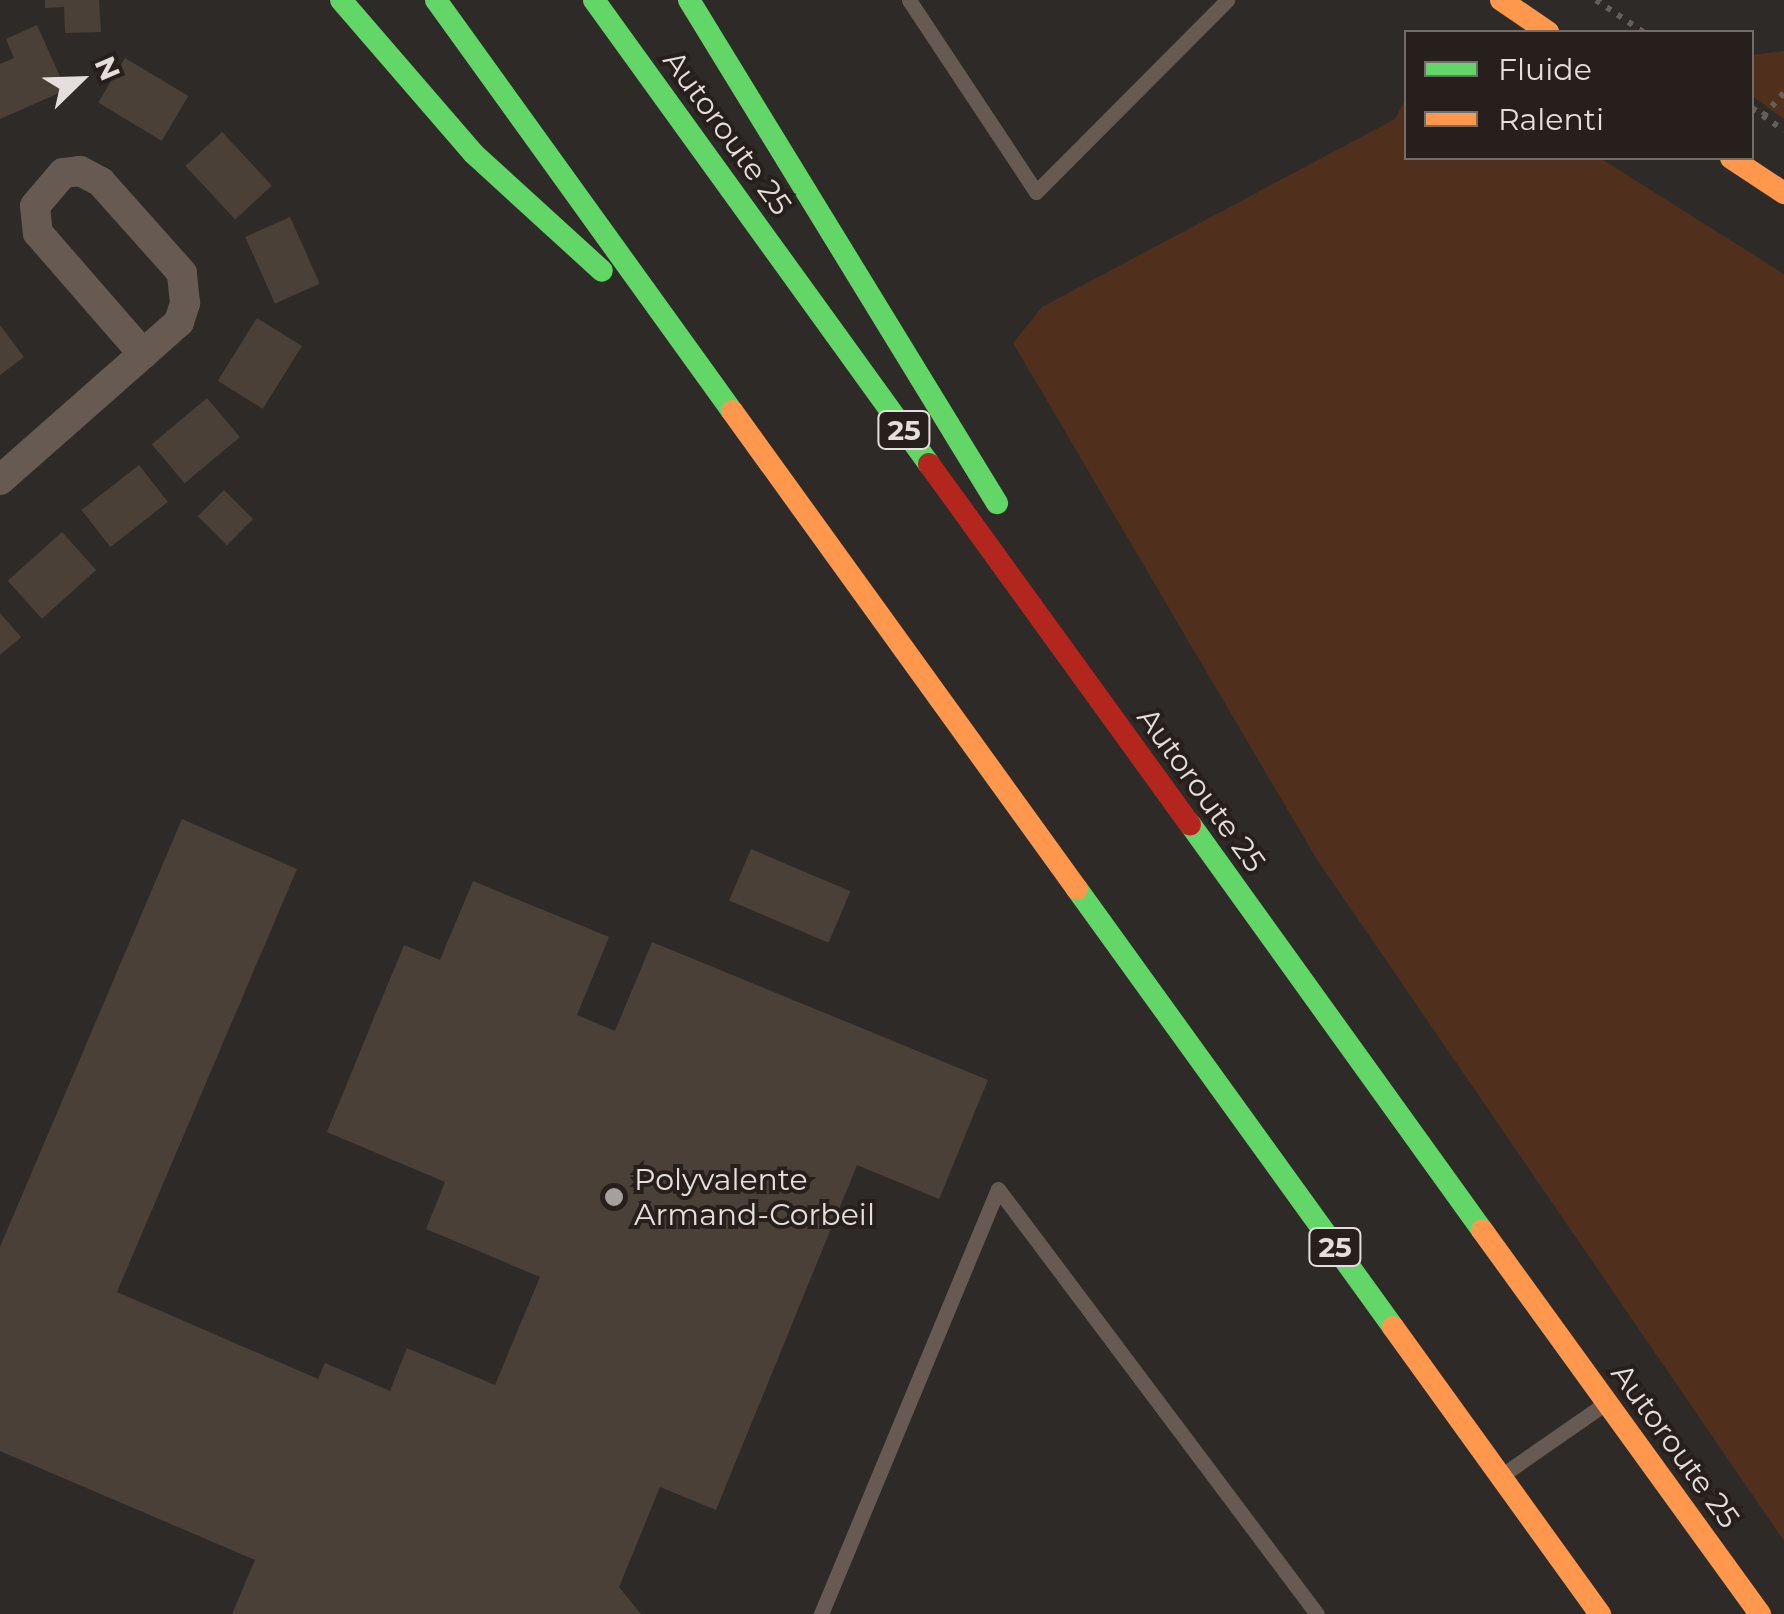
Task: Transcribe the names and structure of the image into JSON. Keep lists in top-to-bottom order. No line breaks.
{"streets":{"main road":["Autoroute 25","25"]},"places":["Polyvalente Armand-Corbeil"],"legend":["Fluide","Ralenti"],"north":"top right"}
